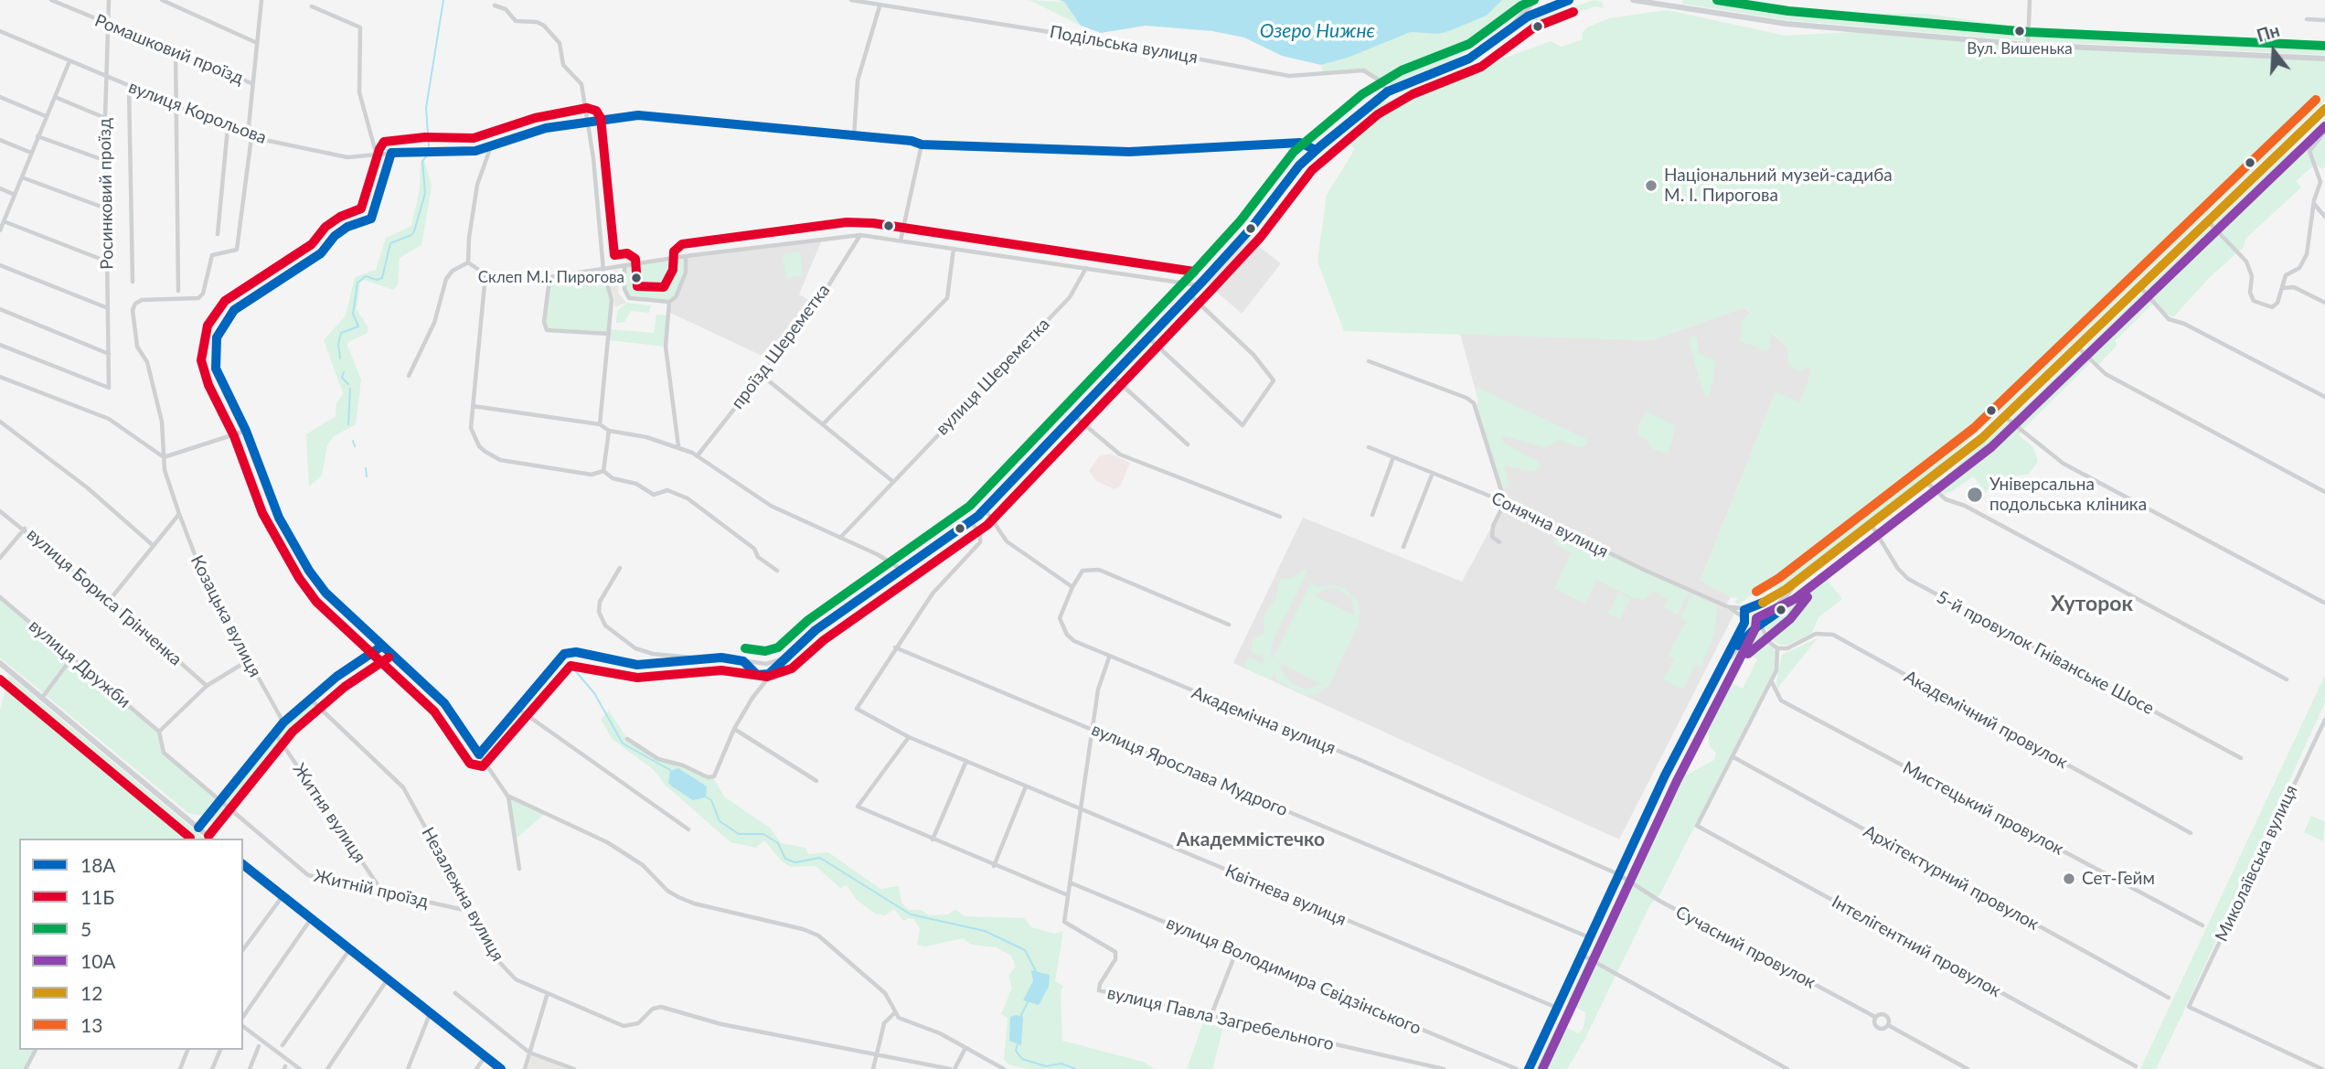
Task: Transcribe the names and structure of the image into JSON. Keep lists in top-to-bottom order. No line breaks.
{"streets":{"street":["Подільська вулиця","Ромашковий проїзд","вулиця Корольова","Росинковий проїзд","проїзд Шереметка","вулиця Шереметка","Сонячна вулиця","вулиця Бориса Грінченка","Козацька вулиця","5-й провулок Гніванське Шосе","вулиця Дружби","Академічний провулок","Академічна вулиця","вулиця Ярослава Мудрого","Мистецький провулок","Житня вулиця","Миколаївська вулиця","Архітектурний провулок","Житній проїзд","Незалежна вулиця","Квітнева вулиця","Інтелігентний провулок","Сучасний провулок","вулиця Володимира Свідзінського","вулиця Павла Загребельного"]},"crossings":[["Ромашковий проїзд","Росинковий проїзд"],["Ромашковий проїзд","Козацька вулиця"],["вулиця Корольова","Росинковий проїзд"],["вулиця Корольова","Козацька вулиця"],["вулиця Дружби","Житній проїзд"],["Академічна вулиця","Сучасний провулок"],["Академічна вулиця","вулиця Павла Загребельного"],["вулиця Ярослава Мудрого","Квітнева вулиця"],["вулиця Ярослава Мудрого","вулиця Павла Загребельного"],["Житня вулиця","Житній проїзд"],["Архітектурний провулок","Інтелігентний провулок"],["Житній проїзд","Незалежна вулиця"],["Квітнева вулиця","вулиця Павла Загребельного"],["вулиця Володимира Свідзінського","вулиця Павла Загребельного"]],"districts":["Хуторок","Академмістечко"],"water":["Озеро Нижнє"],"places":["Вул. Вишенька","Національний музей-садиба М. І. Пирогова","Склеп М.І. Пирогова","Універсальна подольська кліника","Сет-Гейм"],"lines":["transit line 18А","transit line 5","transit line 11Б","transit line 13","transit line 12","transit line 10А"],"legend":["18А","11Б","5","10А","12","13"],"north":"top"}
